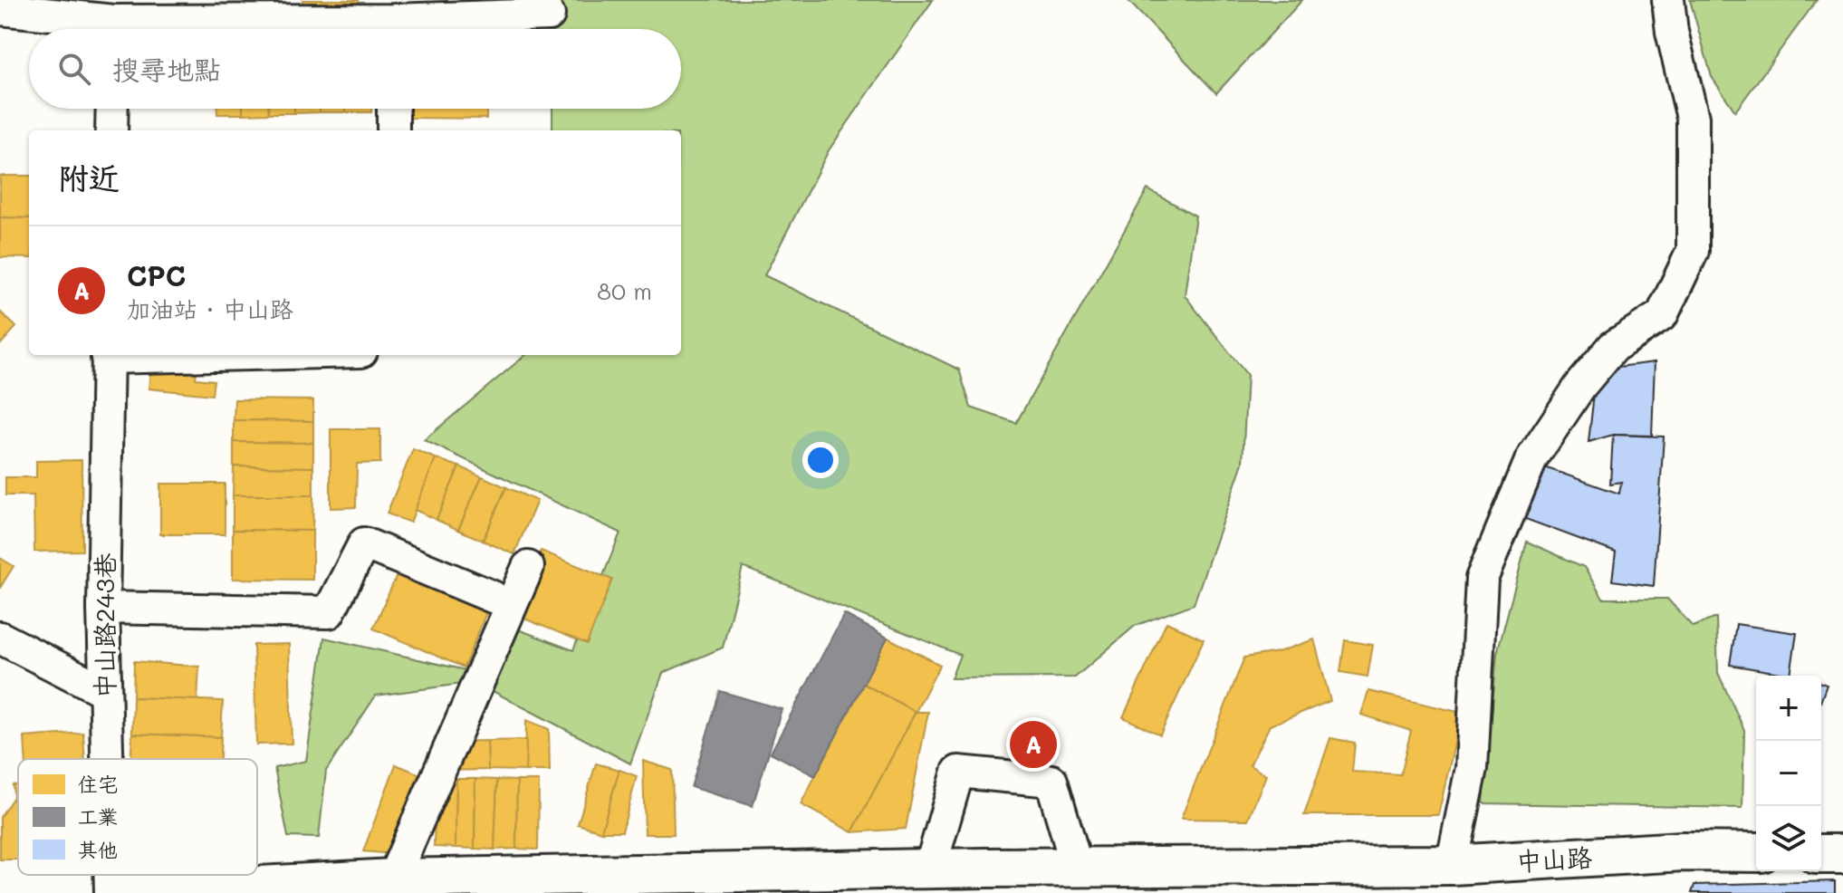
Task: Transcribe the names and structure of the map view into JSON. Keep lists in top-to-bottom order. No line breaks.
{"streets":{"main road":["中山路"],"street":["中山路243巷"]},"legend":["住宅","工業","其他"],"page":{"search":"搜尋地點","heading":"附近","list":[{"mark":"A","name":"CPC","note":"加油站 · 中山路","value":"80 m"}],"map_buttons":["+","−"],"pins":"A"}}
